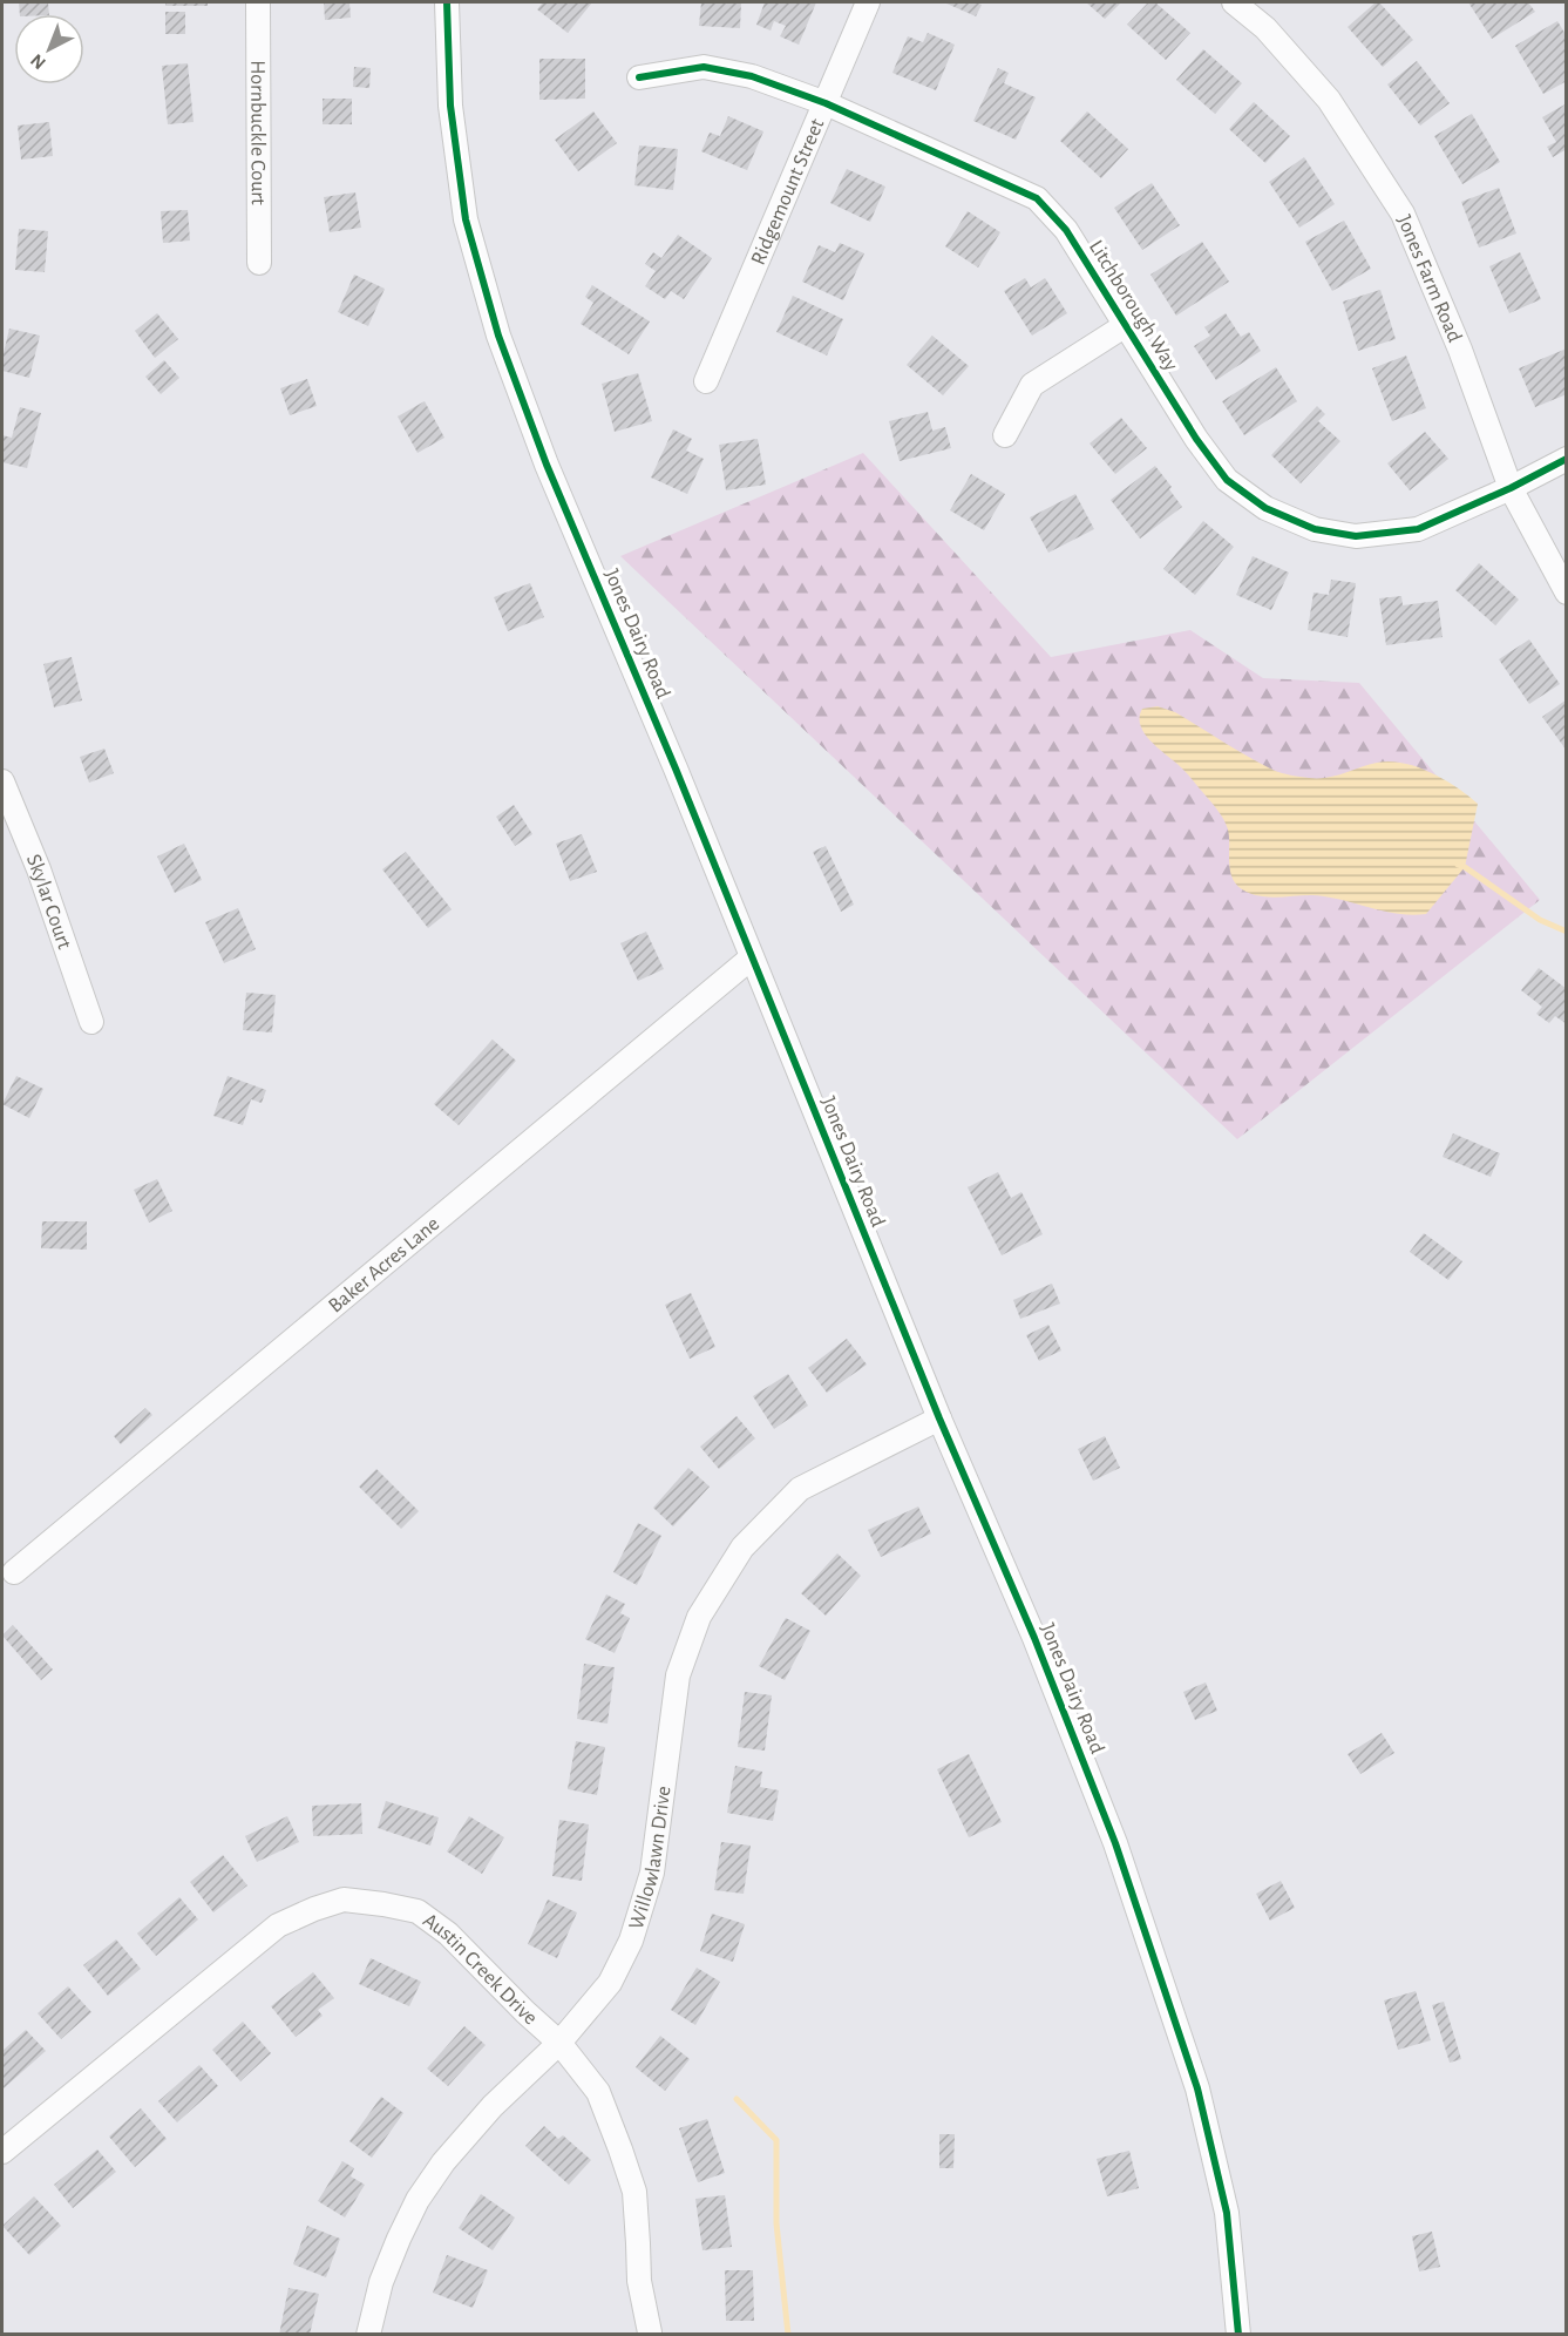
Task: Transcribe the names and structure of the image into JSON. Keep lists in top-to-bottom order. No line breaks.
{"streets":{"street":["Hornbuckle Court","Ridgemount Street","Jones Farm Road","Litchborough Way","Jones Dairy Road","Skylar Court","Baker Acres Lane","Willowlawn Drive","Austin Creek Drive"]},"crossings":[["Ridgemount Street","Litchborough Way"],["Jones Farm Road","Litchborough Way"],["Jones Dairy Road","Baker Acres Lane"],["Jones Dairy Road","Willowlawn Drive"],["Willowlawn Drive","Austin Creek Drive"]],"north":"bottom left"}
